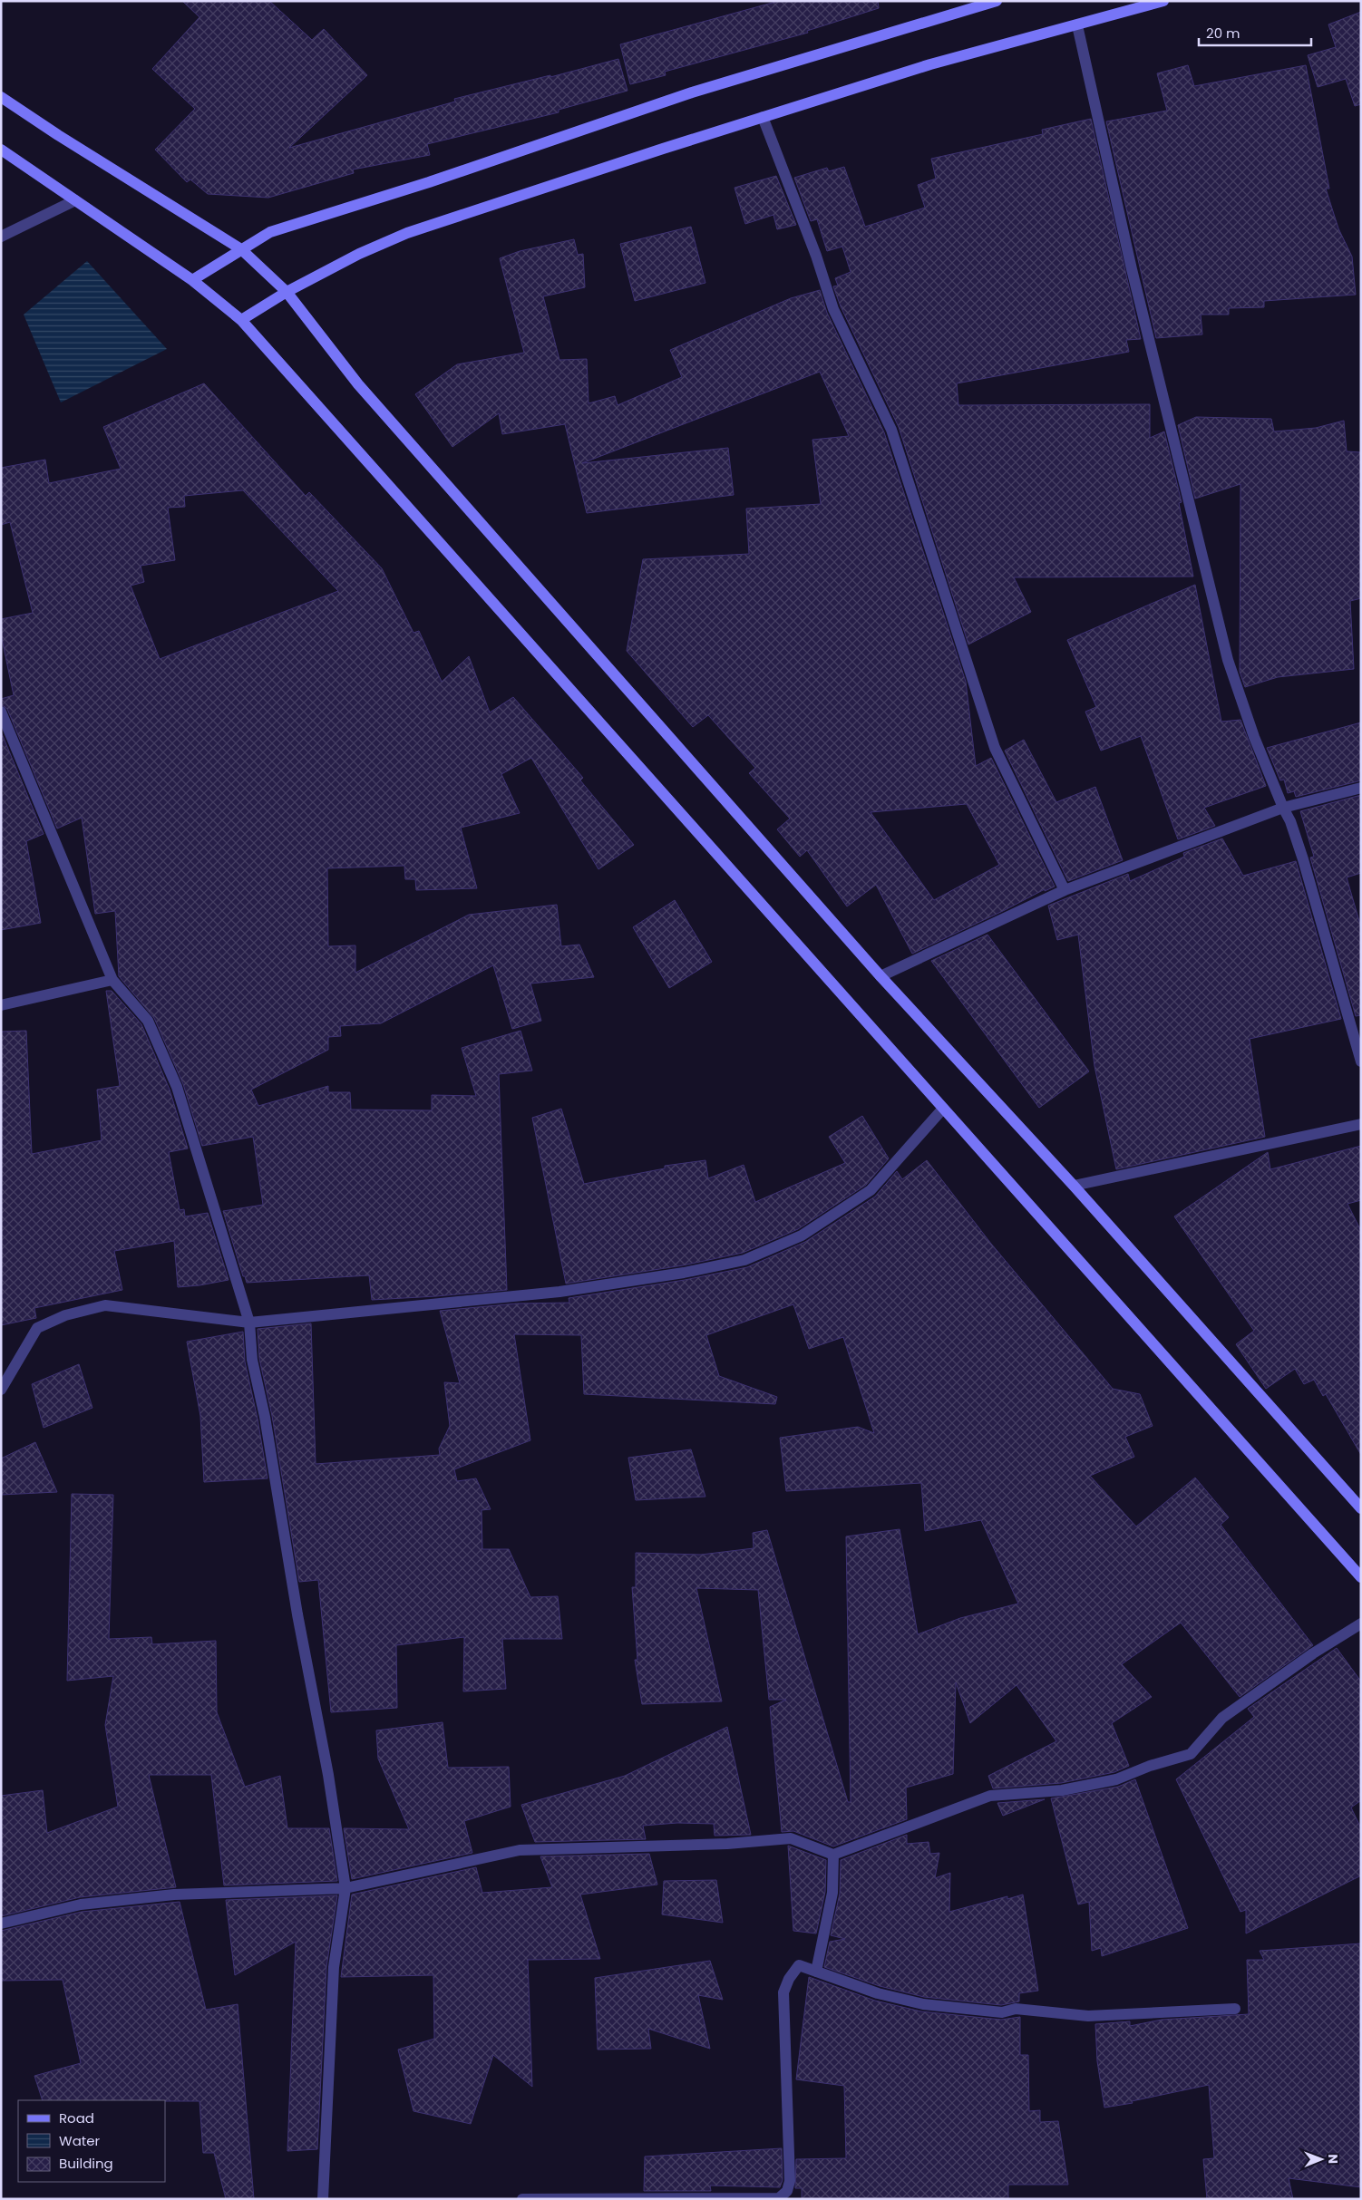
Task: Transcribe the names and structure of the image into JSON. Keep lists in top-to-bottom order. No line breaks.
{"legend":["Road","Water","Building"],"scale_bar":"20 m","north":"right"}
